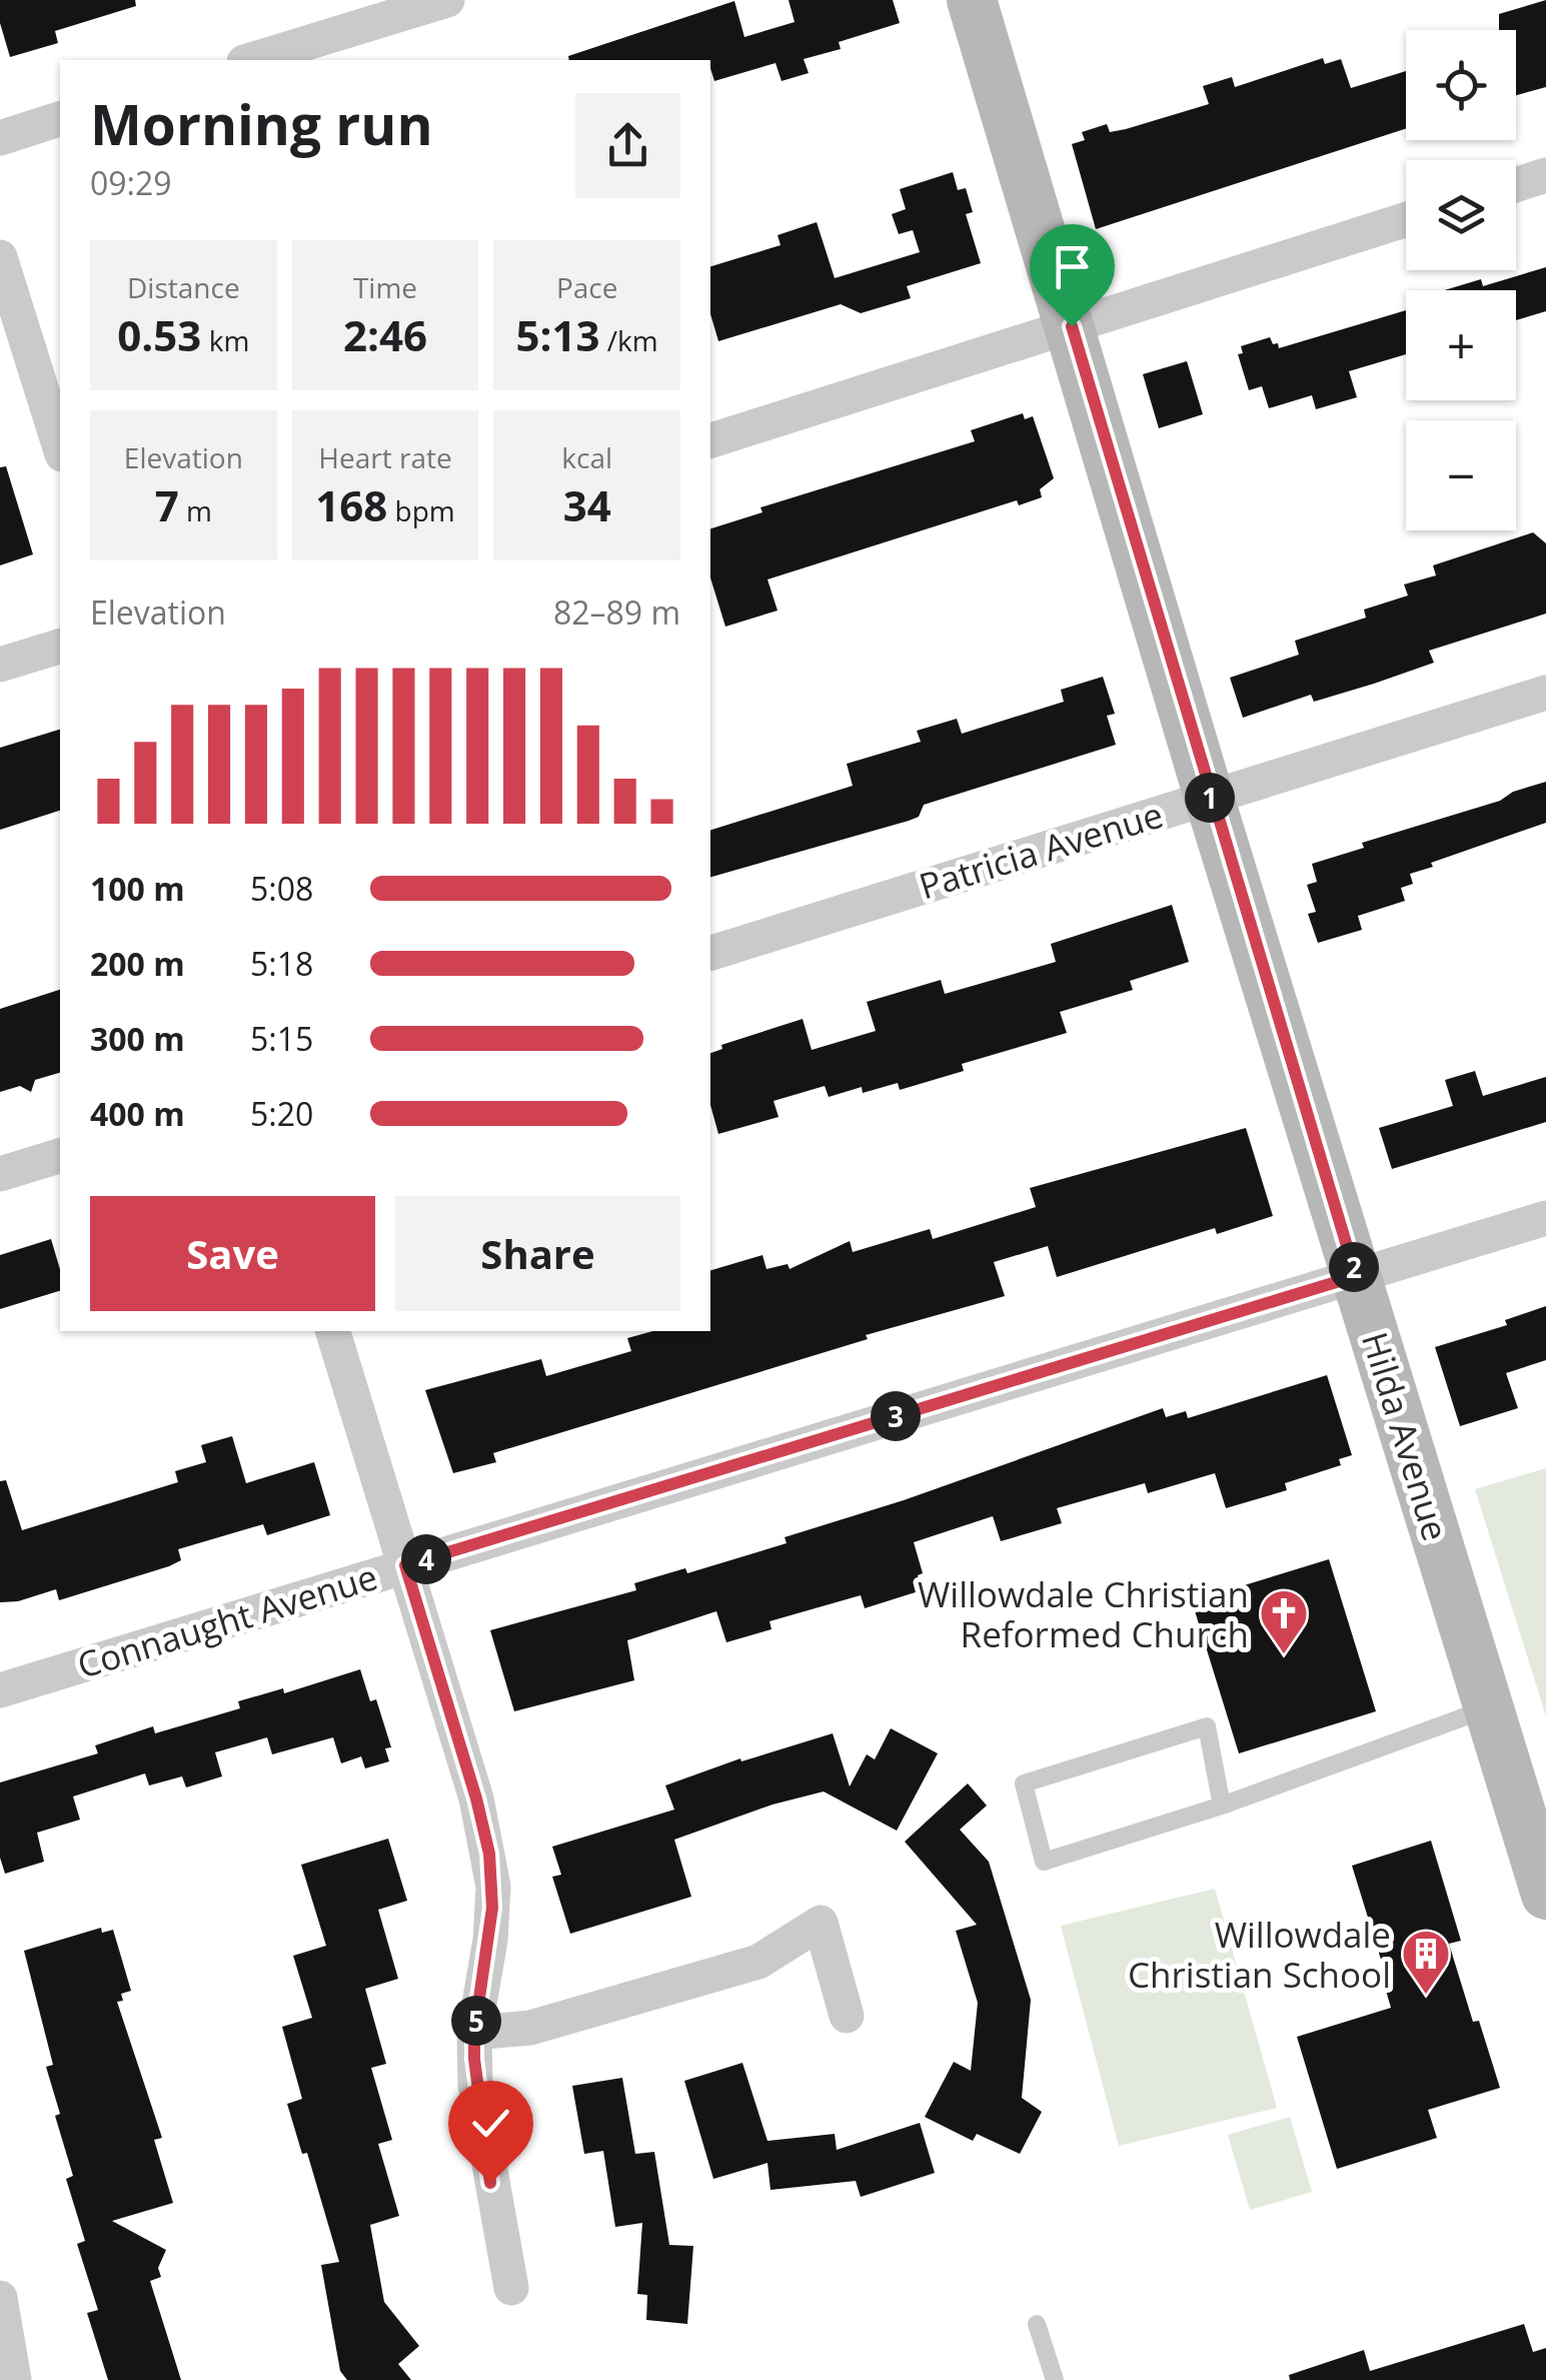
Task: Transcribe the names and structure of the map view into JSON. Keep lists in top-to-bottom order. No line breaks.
{"streets":{"street":["Patricia Avenue","Hilda Avenue","Connaught Avenue"]},"crossings":[["Patricia Avenue","Hilda Avenue"],["Hilda Avenue","Connaught Avenue"]],"places":{"church":["Willowdale Christian Reformed Church"],"building":["Willowdale Christian School"]},"page":{"map_buttons":["+","−"],"heading":["Morning run","09:29"],"stats":[["Distance","0.53 km"],["Time","2:46"],["Pace","5:13 /km"],["Elevation","7 m"],["Heart rate","168 bpm"],["kcal","34"]],"chart":["Elevation","82–89 m"],"pins":["1","2","3","4","5"],"list":[{"name":"100 m","note":"5:08"},{"name":"200 m","note":"5:18"},{"name":"300 m","note":"5:15"},{"name":"400 m","note":"5:20"}],"buttons":["Save","Share"]}}
